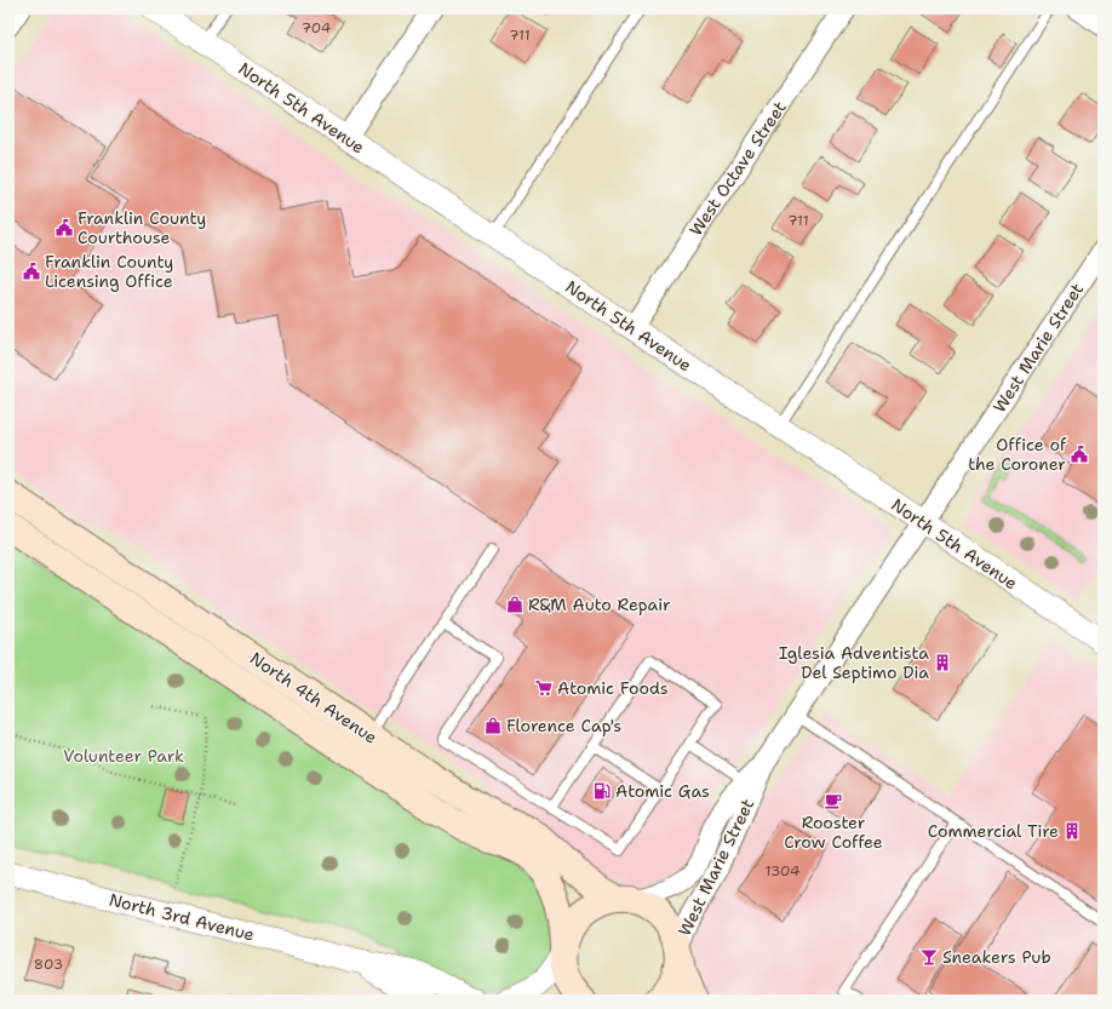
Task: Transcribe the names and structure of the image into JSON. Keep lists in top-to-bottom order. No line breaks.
{"streets":{"main road":["North 4th Avenue"],"street":["North 5th Avenue","West Octave Street","West Marie Street","North 3rd Avenue"]},"crossings":[["North 5th Avenue","West Octave Street"],["North 5th Avenue","West Marie Street"],["West Marie Street","North 4th Avenue"]],"parks":["Volunteer Park"],"places":{"public building":["Franklin County Courthouse","Franklin County Licensing Office","Office of the Coroner"],"shop":["R&M Auto Repair","Florence Cap's"],"building":["Iglesia Adventista Del Septimo Dia","Commercial Tire"],"supermarket":["Atomic Foods"],"fuel station":["Atomic Gas"],"cafe":["Rooster Crow Coffee"],"bar":["Sneakers Pub"]},"house_numbers":["704","711","711","1304","803"]}
